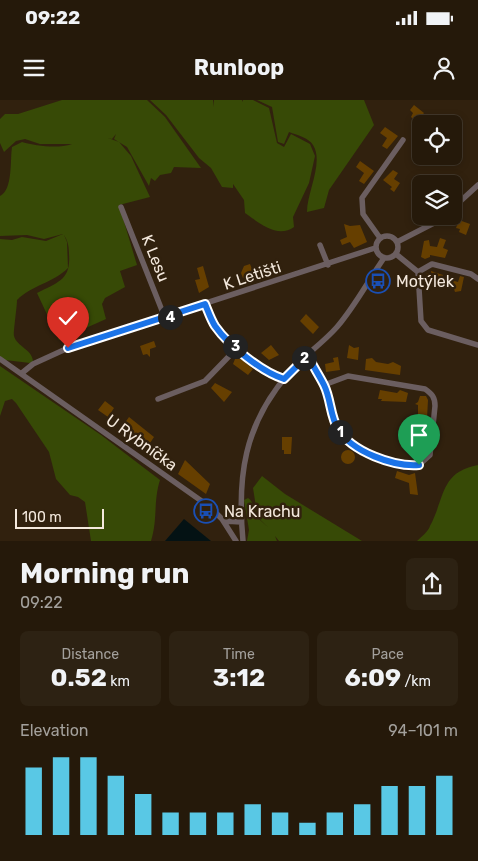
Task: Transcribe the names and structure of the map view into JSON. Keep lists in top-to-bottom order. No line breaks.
{"streets":{"street":["K Lesu","K Letišti","U Rybníčka"]},"crossings":[["K Lesu","K Letišti"],["K Letišti","U Rybníčka"]],"places":{"bus stop":["Motýlek","Na Krachu"]},"scale_bar":"100 m","page":{"status":"09:22","header":"Runloop","pins":["4","3","2","1"],"scale":"100 m","heading":["Morning run","09:22"],"stats":[["Distance","0.52 km"],["Time","3:12"],["Pace","6:09 /km"]],"chart":["Elevation","94–101 m"]}}
